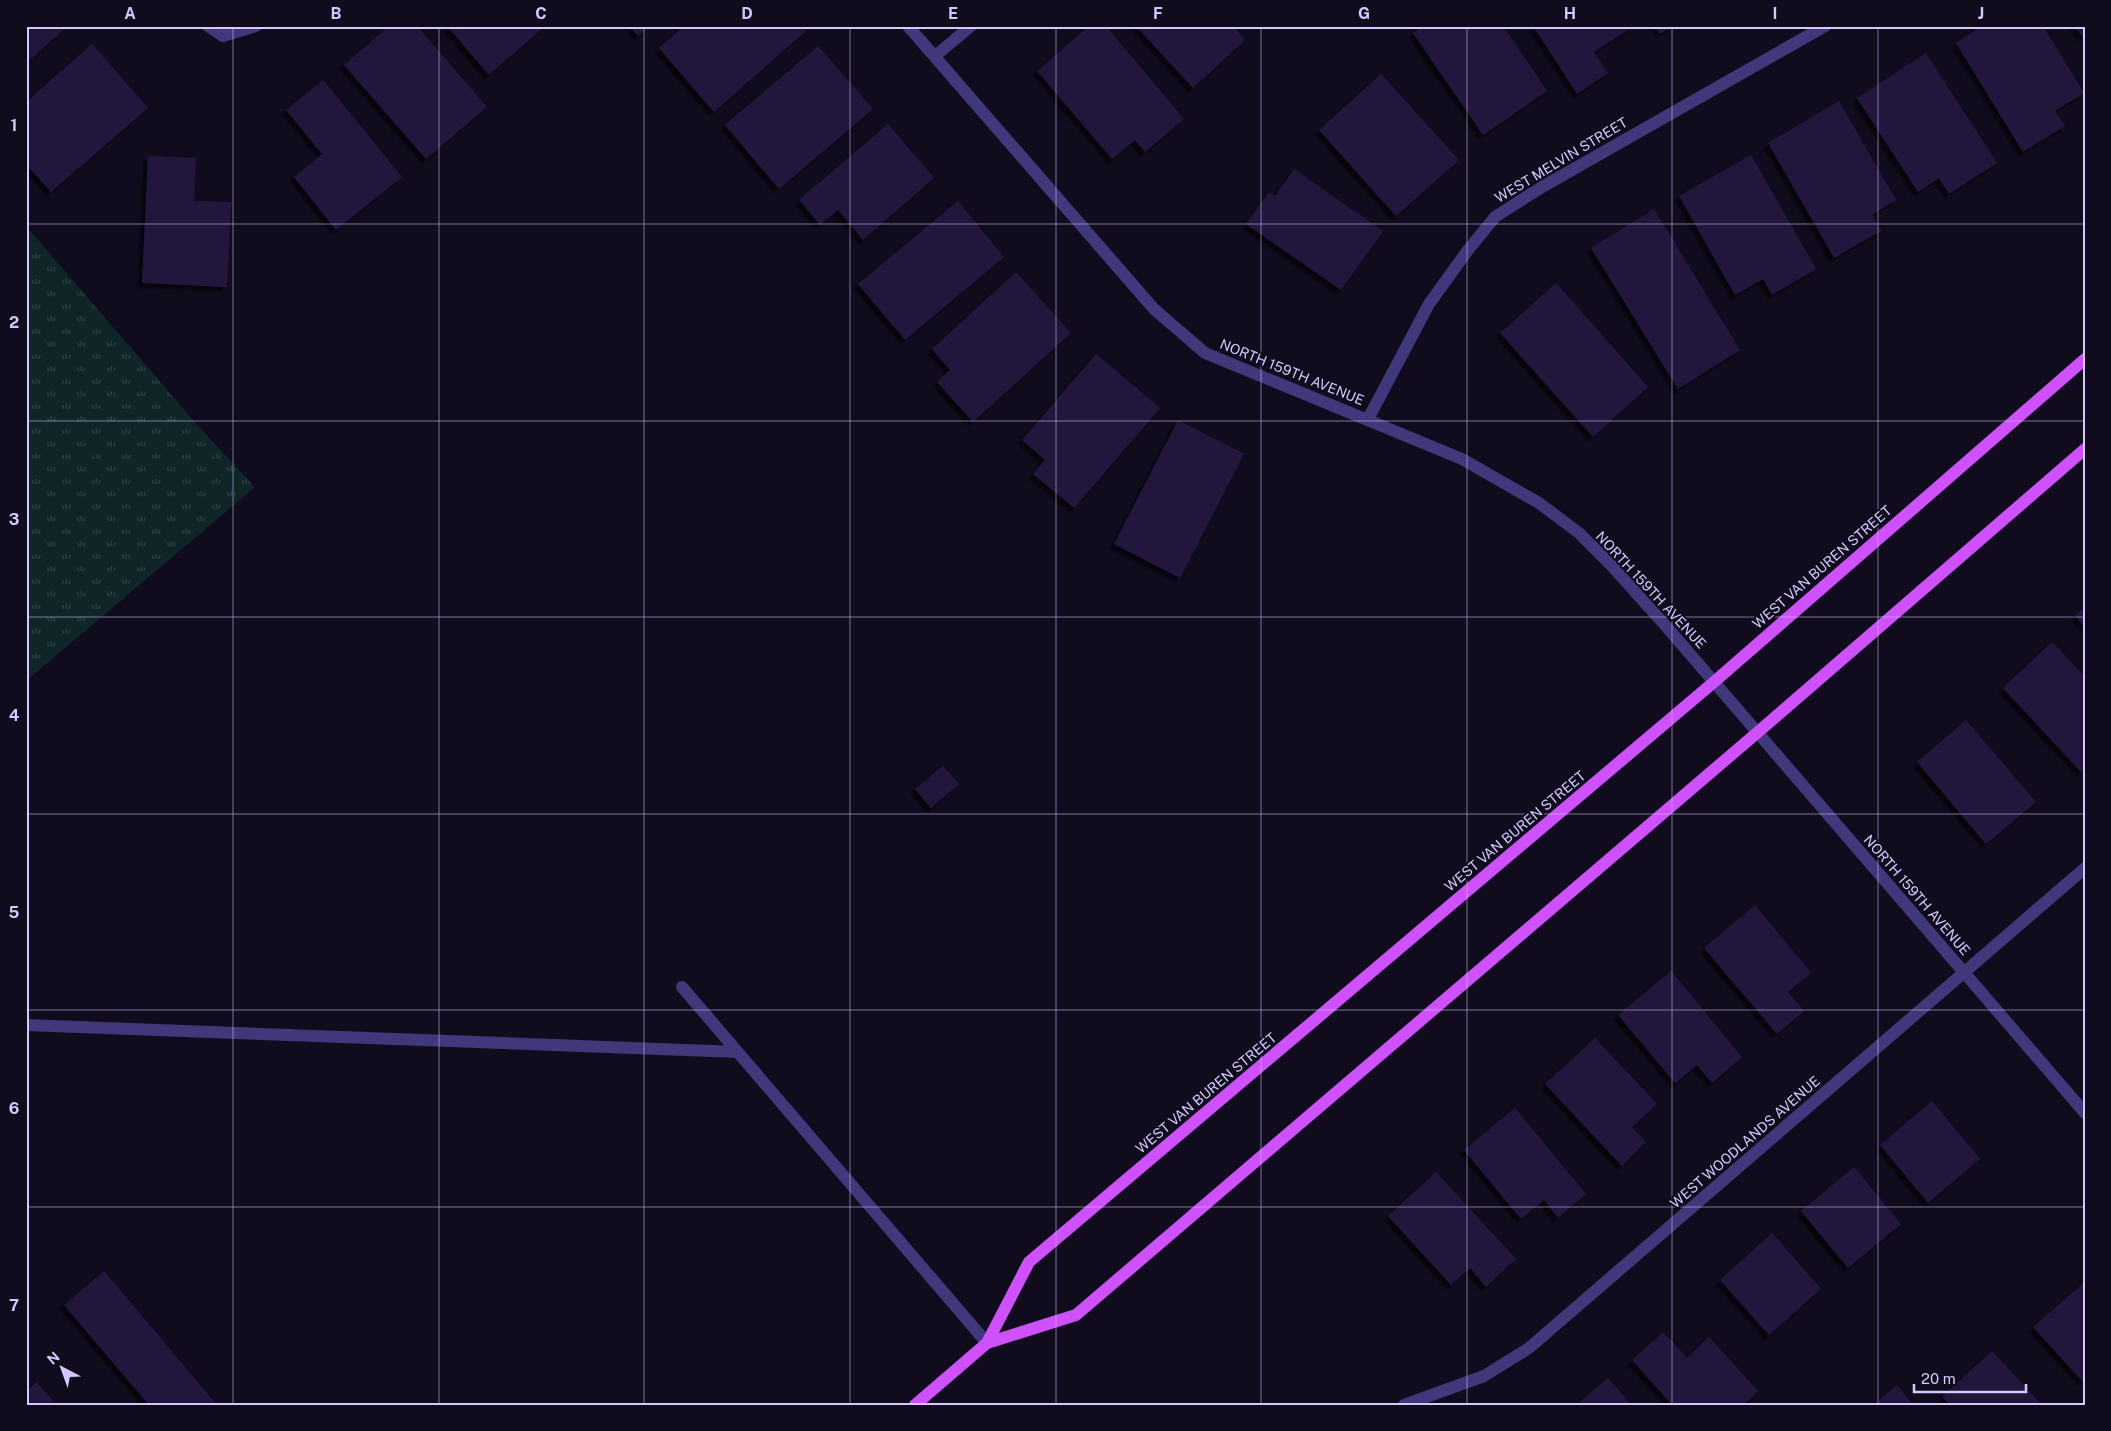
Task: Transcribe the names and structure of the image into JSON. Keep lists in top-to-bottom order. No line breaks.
{"streets":{"main road":["WEST VAN BUREN STREET"],"street":["WEST MELVIN STREET","NORTH 159TH AVENUE","WEST WOODLANDS AVENUE"]},"crossings":[["WEST MELVIN STREET","NORTH 159TH AVENUE"],["NORTH 159TH AVENUE","WEST VAN BUREN STREET"],["NORTH 159TH AVENUE","WEST WOODLANDS AVENUE"]],"scale_bar":"20 m","north":"top left","grid":{"columns":["A","B","C","D","E","F","G","H","I","J"],"rows":["1","2","3","4","5","6","7"]}}
